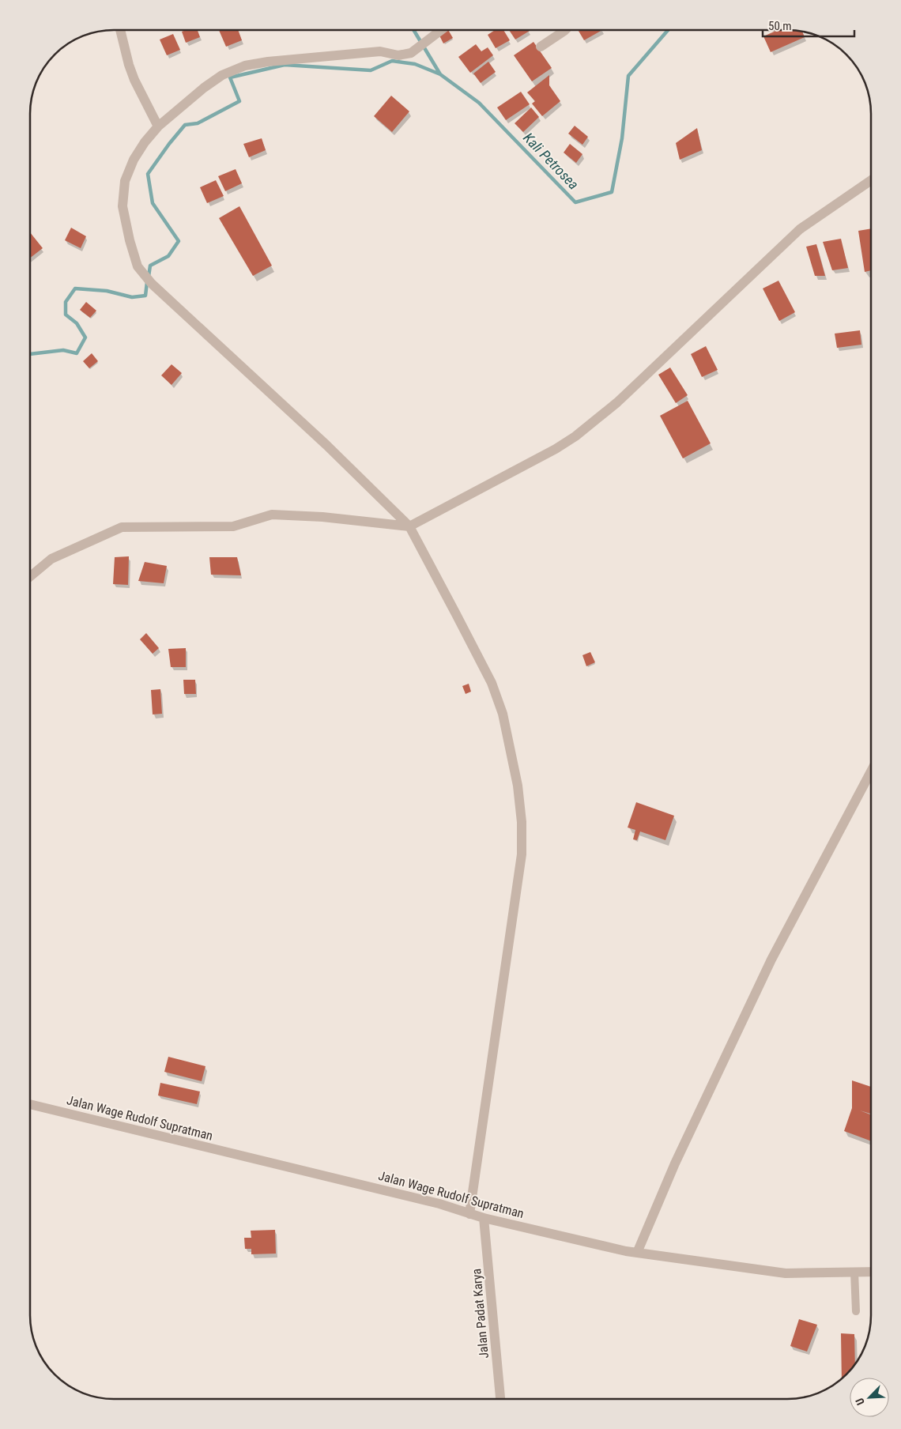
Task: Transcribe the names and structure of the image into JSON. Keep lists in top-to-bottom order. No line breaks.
{"streets":{"street":["Jalan Wage Rudolf Supratman","Jalan Padat Karya"]},"crossings":[["Jalan Wage Rudolf Supratman","Jalan Padat Karya"]],"water":["Kali Petrosea"],"scale_bar":"50 m","north":"bottom left"}
